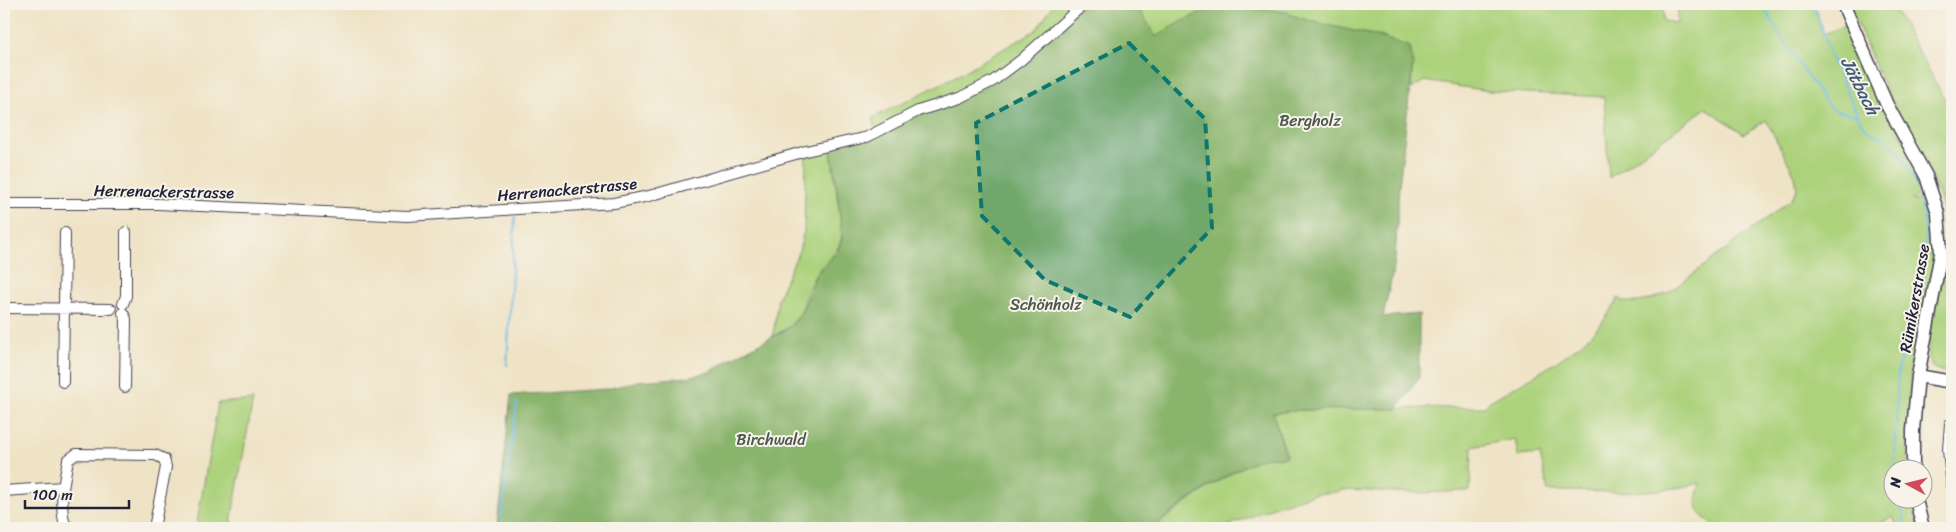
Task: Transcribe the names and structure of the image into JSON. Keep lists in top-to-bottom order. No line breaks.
{"streets":{"main road":["Rümikerstrasse"],"street":["Herrenackerstrasse"]},"water":["Jätbach"],"parks":["Bergholz","Schönholz","Birchwald"],"scale_bar":"100 m","north":"left"}
